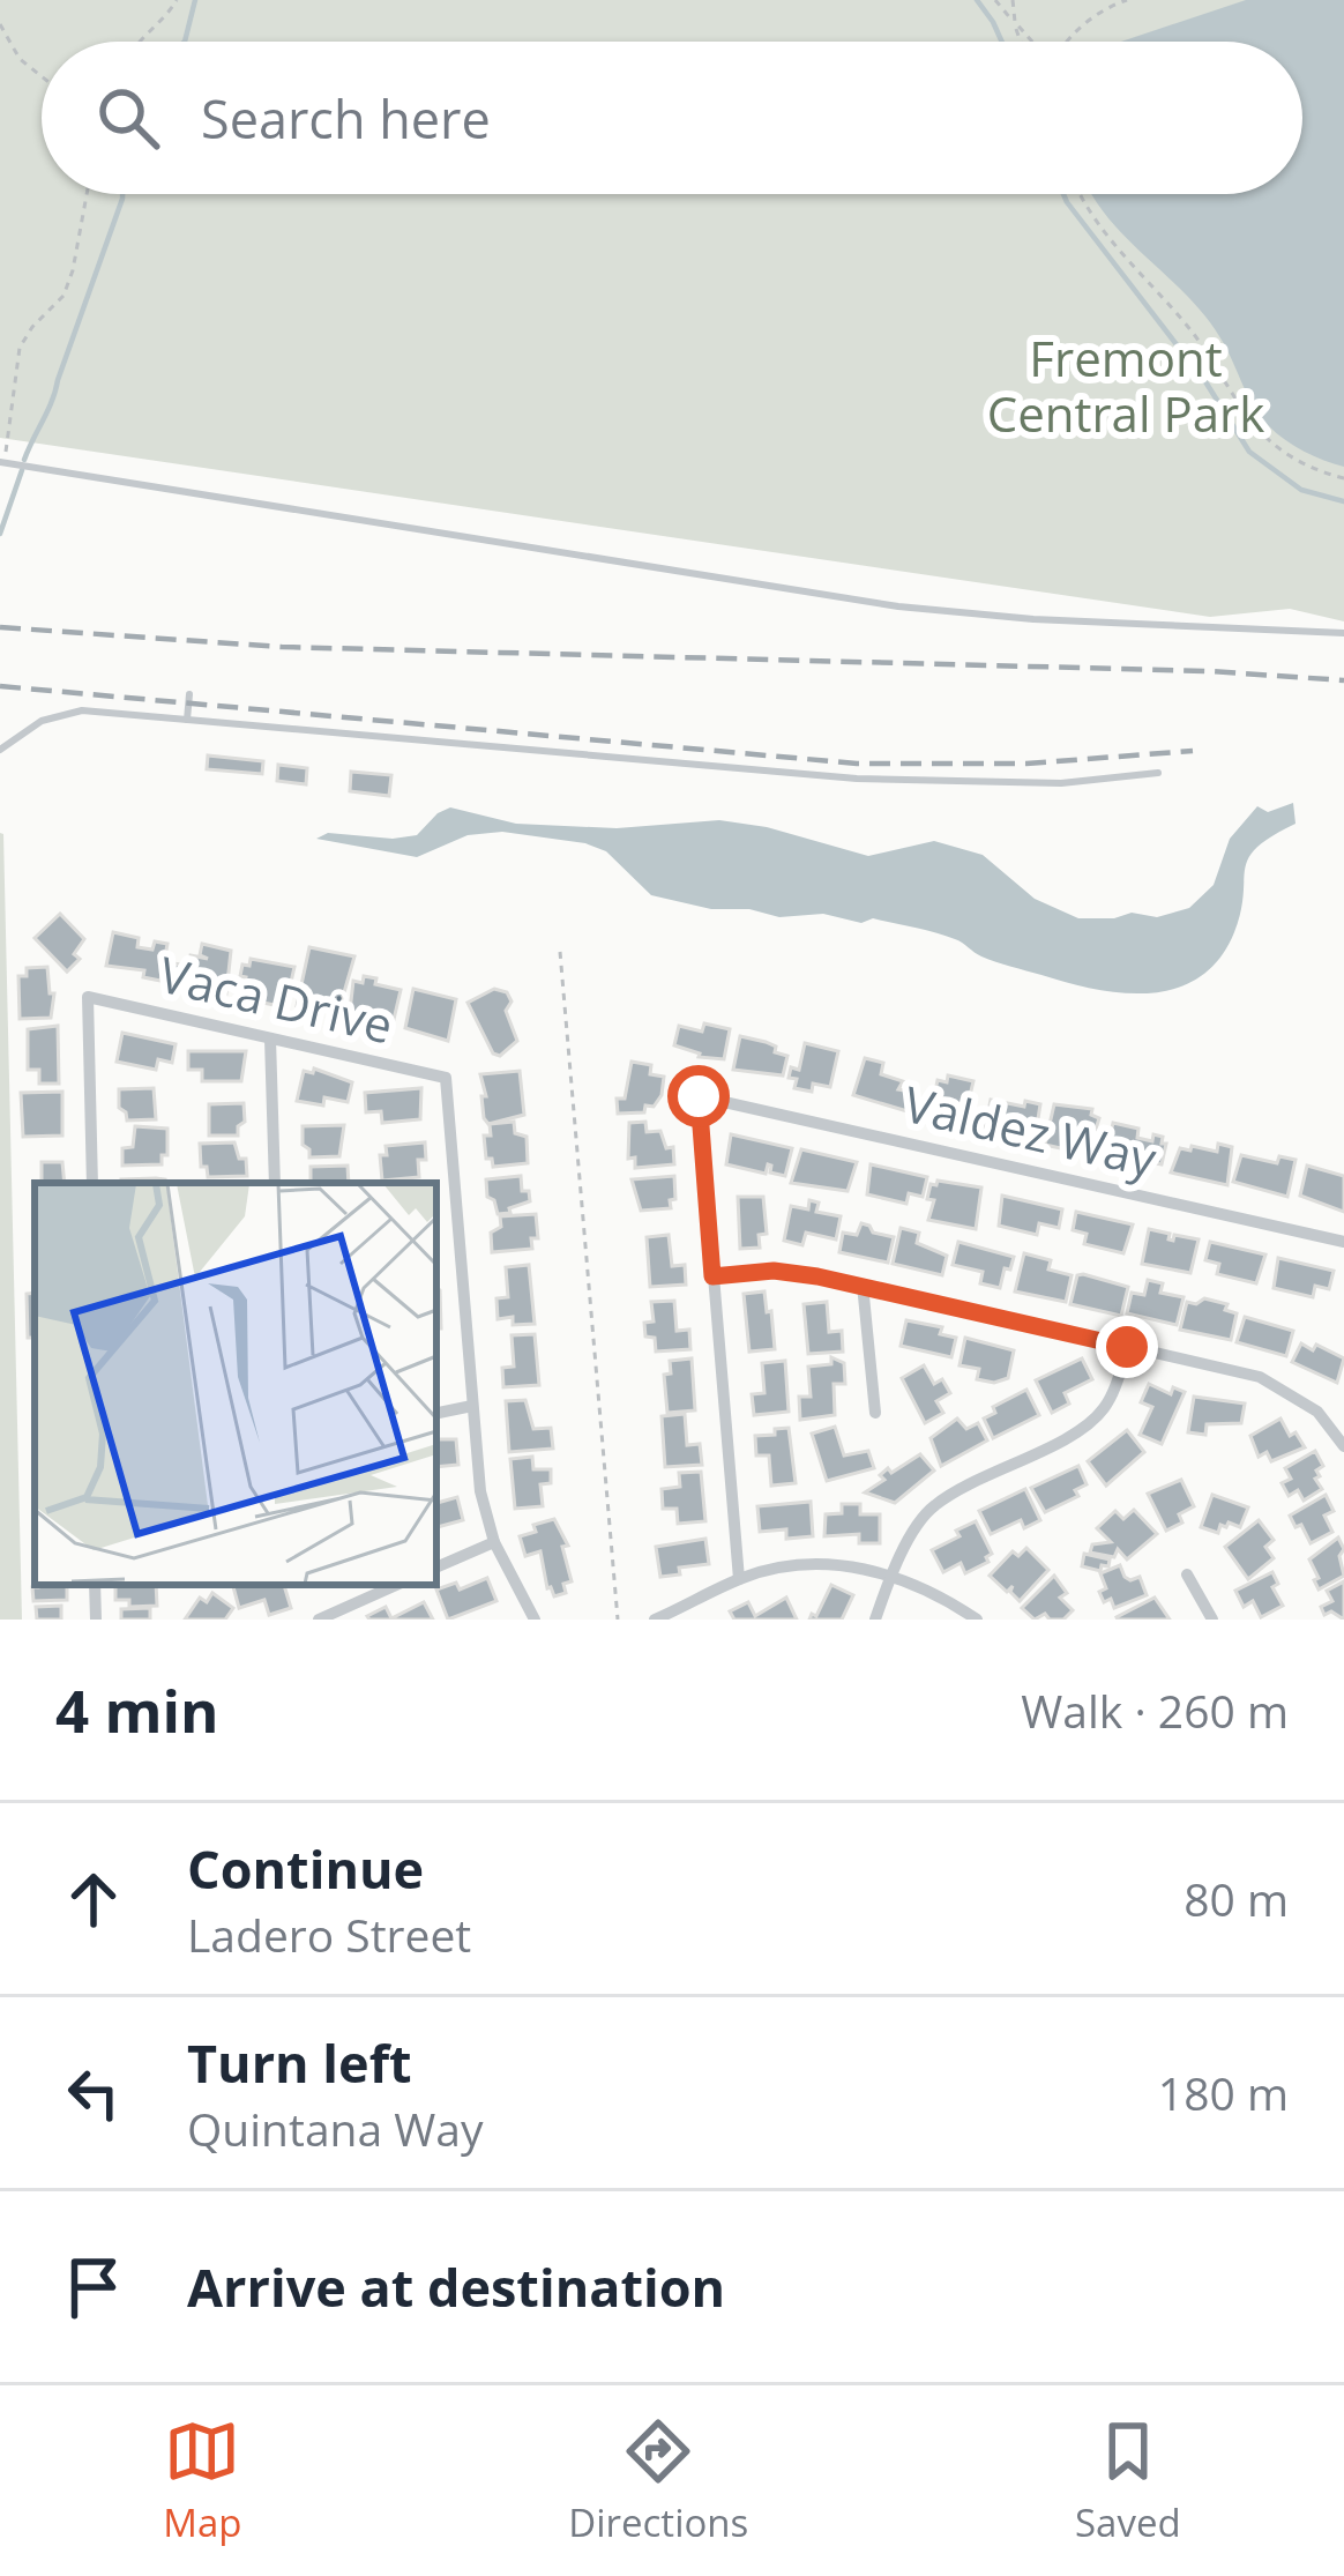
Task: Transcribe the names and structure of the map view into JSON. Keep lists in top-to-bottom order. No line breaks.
{"streets":{"street":["Vaca Drive","Valdez Way"]},"parks":["Fremont Central Park"],"page":{"search":"Search here","heading":["4 min","Walk · 260 m"],"list":[["Continue","Ladero Street","80 m"],["Turn left","Quintana Way","180 m"],"Arrive at destination"],"nav":["Map","Directions","Saved"]}}
